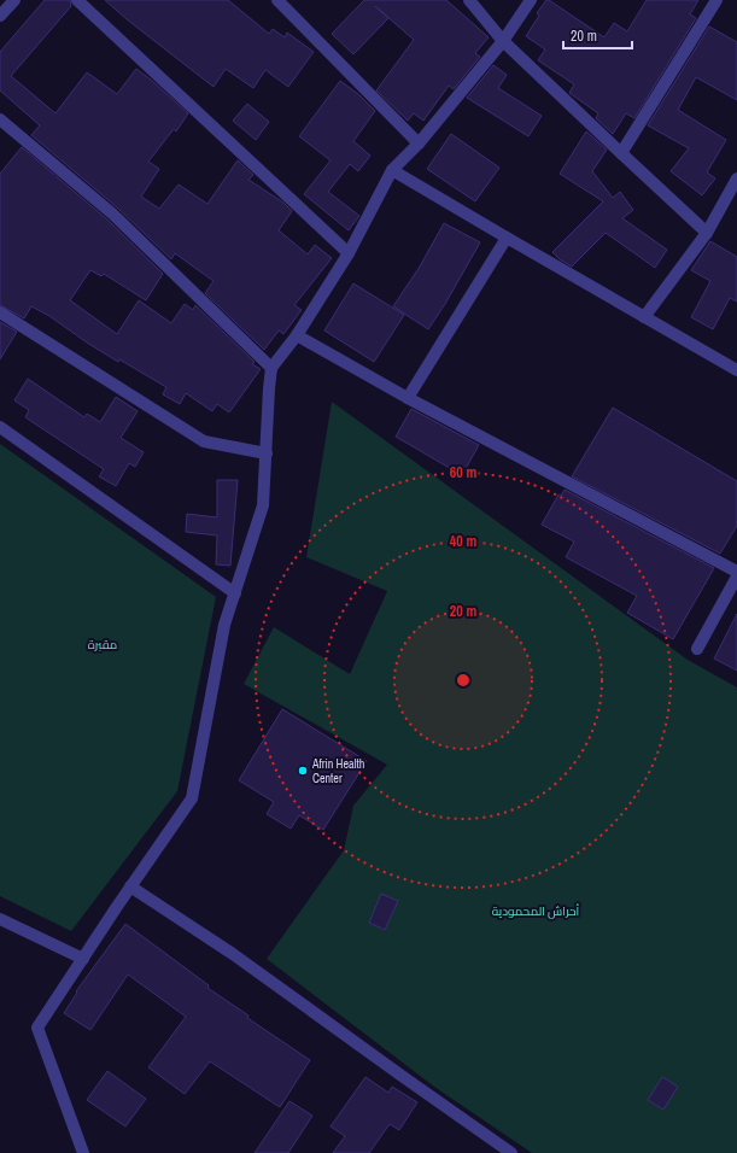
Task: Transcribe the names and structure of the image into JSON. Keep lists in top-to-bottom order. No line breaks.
{"parks":["مقبرة","أحراش المحمودية"],"places":["Afrin Health Center"],"scale_bar":"20 m","rings":["60 m","40 m","20 m"]}
